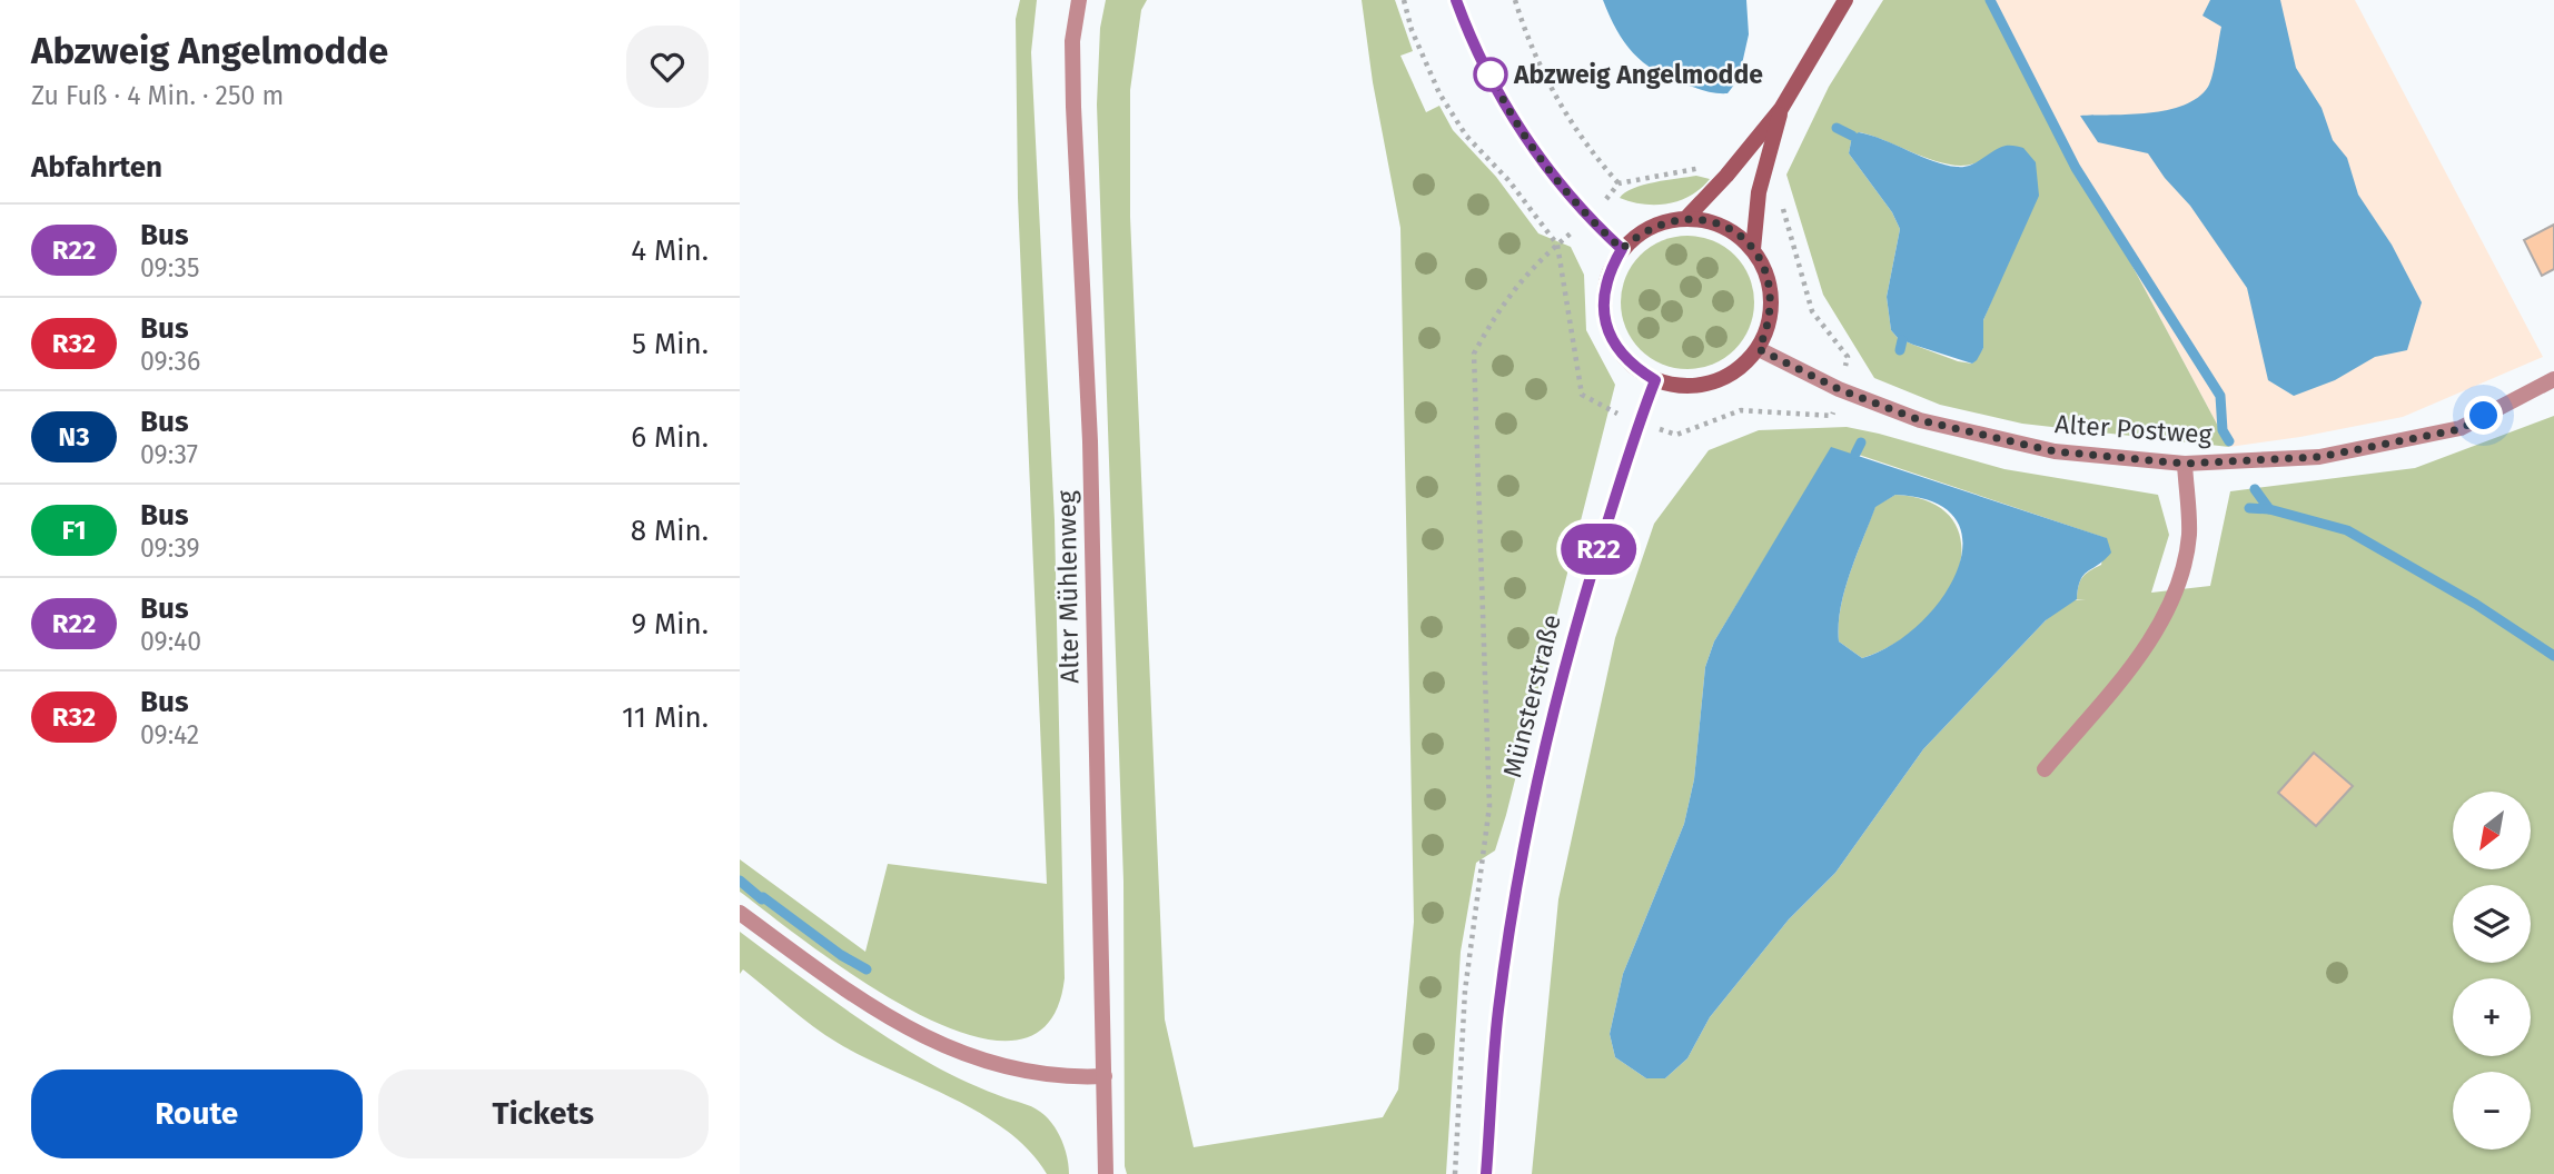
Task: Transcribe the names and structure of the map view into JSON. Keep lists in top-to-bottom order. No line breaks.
{"streets":{"main road":["Münsterstraße"],"street":["Alter Postweg","Alter Mühlenweg"]},"crossings":[["Alter Postweg","Münsterstraße"]],"places":["Abzweig Angelmodde"],"lines":["bus line R22"],"north":"bottom left","page":{"heading":[["Abzweig Angelmodde","Zu Fuß · 4 Min. · 250 m"],"Abfahrten"],"on_map":"R22","list":[{"mark":"R22","name":"Bus","note":"09:35","value":"4 Min."},{"mark":"R32","name":"Bus","note":"09:36","value":"5 Min."},{"mark":"N3","name":"Bus","note":"09:37","value":"6 Min."},{"mark":"F1","name":"Bus","note":"09:39","value":"8 Min."},{"mark":"R22","name":"Bus","note":"09:40","value":"9 Min."},{"mark":"R32","name":"Bus","note":"09:42","value":"11 Min."}],"map_buttons":["+","−"],"buttons":["Route","Tickets"]}}
